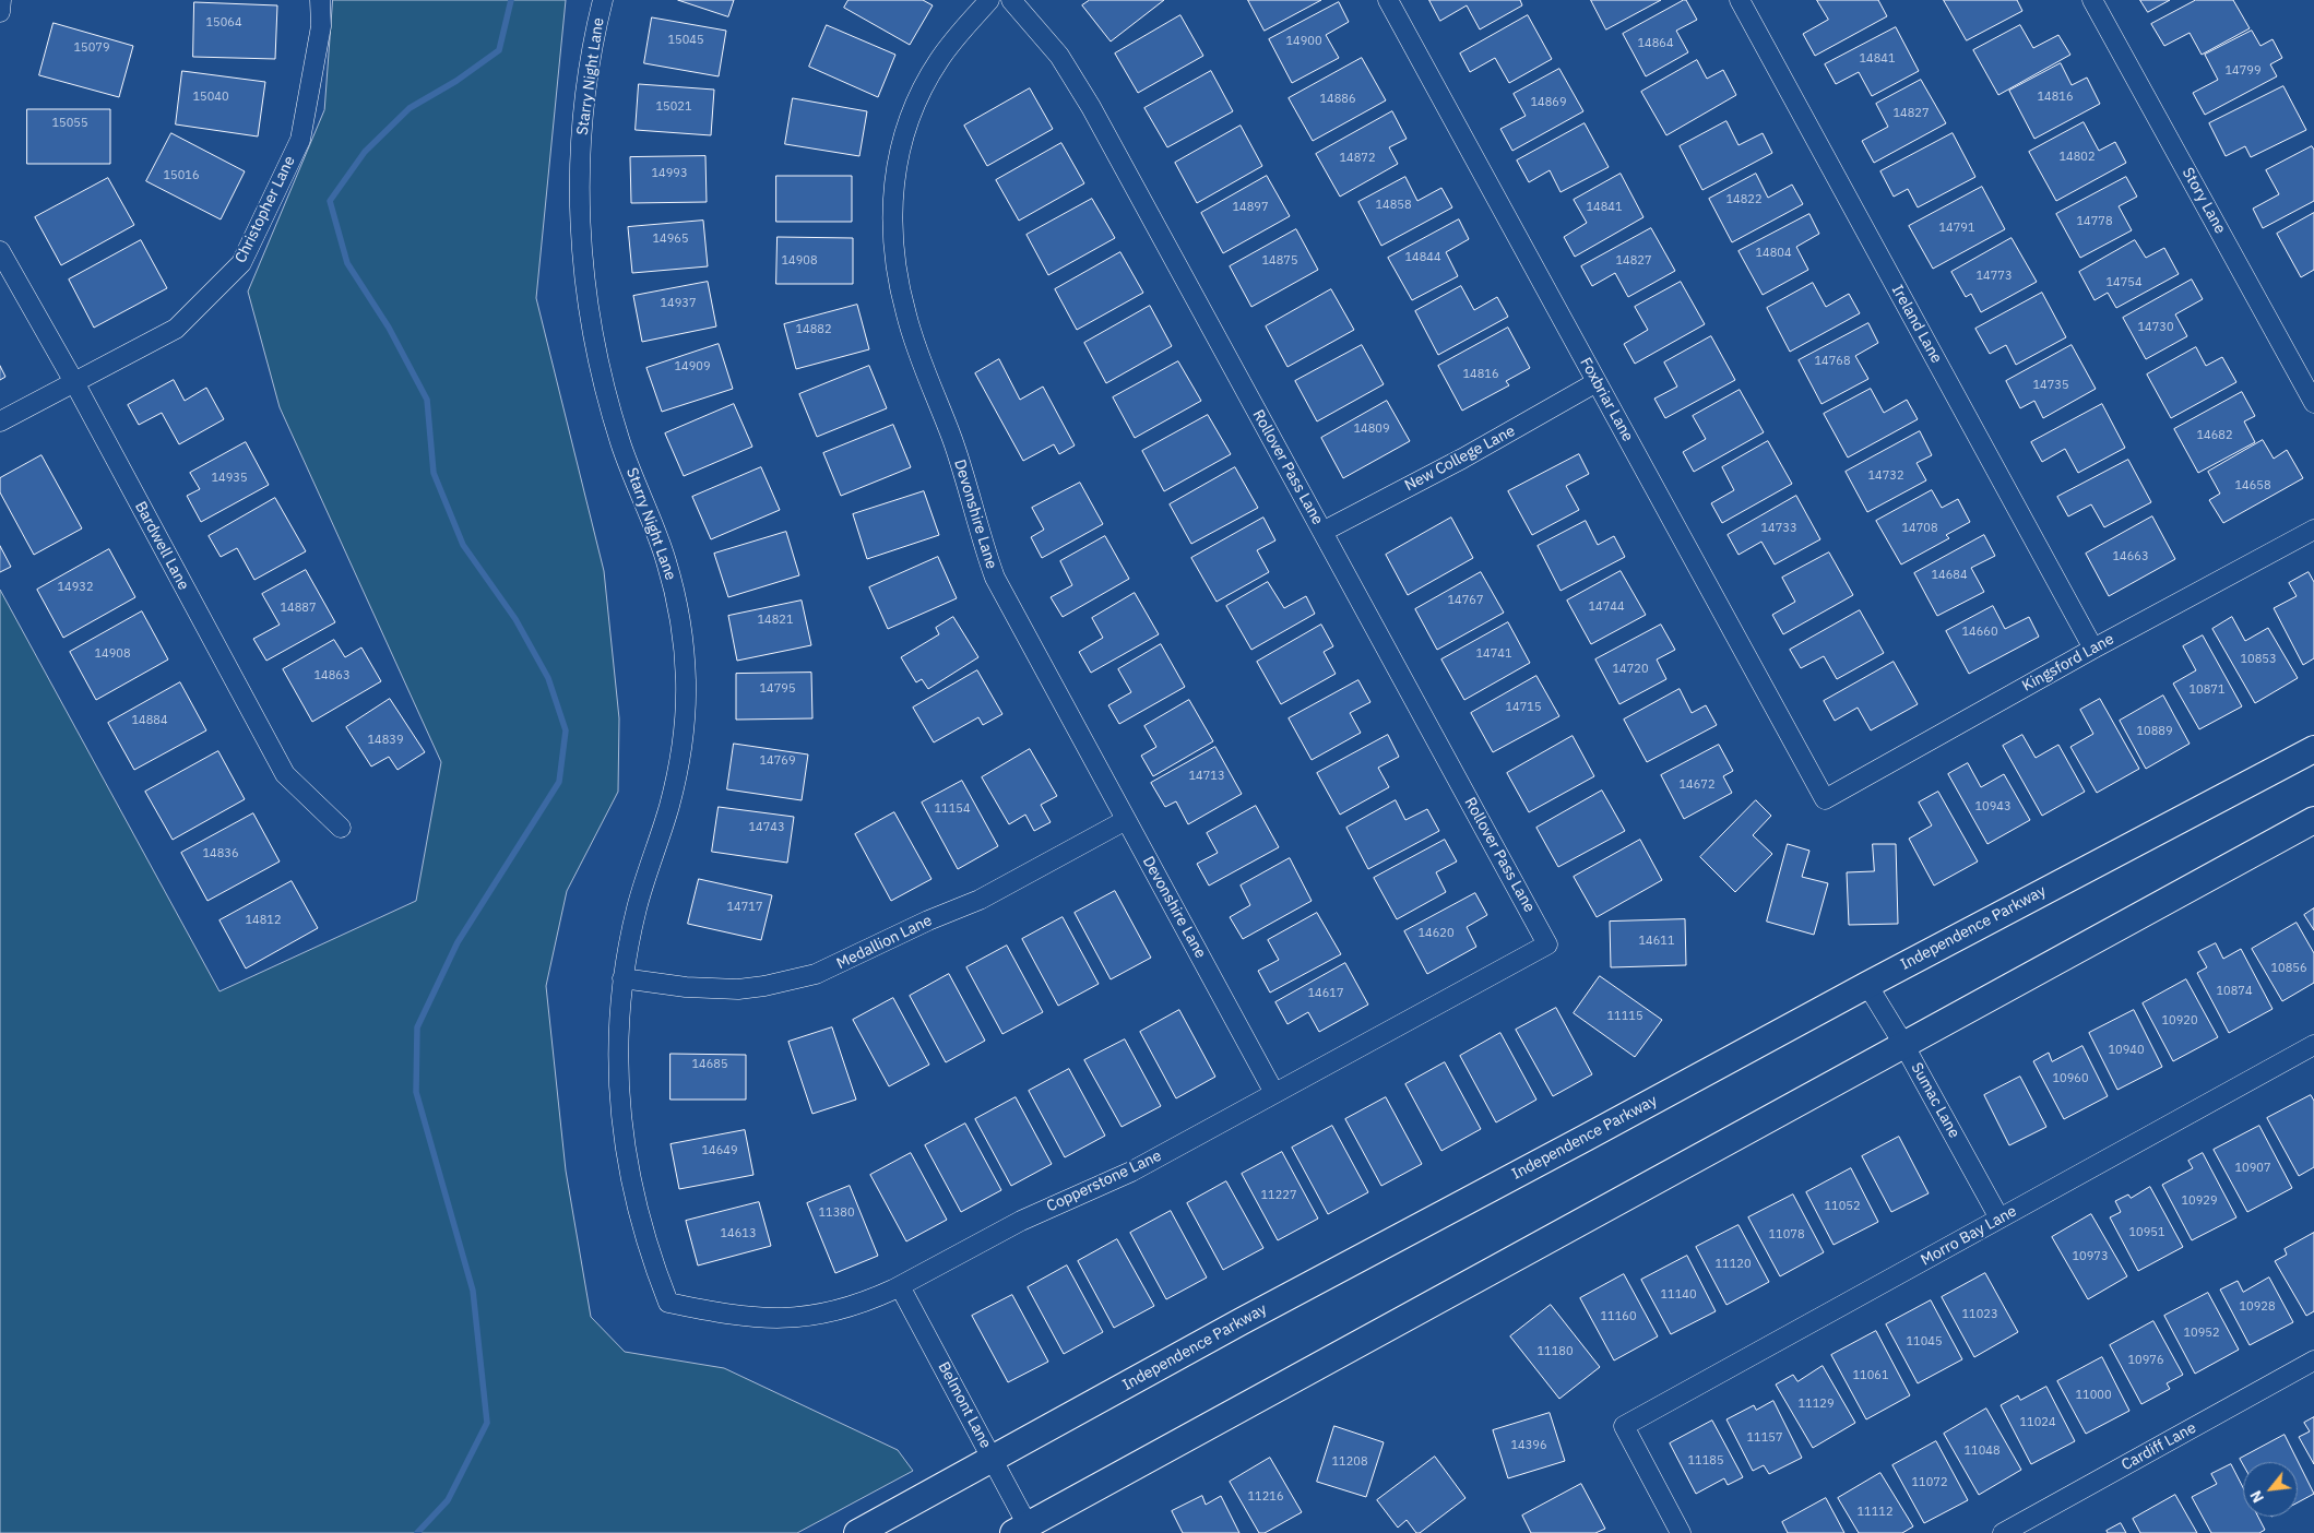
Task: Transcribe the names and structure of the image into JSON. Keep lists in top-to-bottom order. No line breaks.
{"streets":{"main road":["Independence Parkway"],"street":["Starry Night Lane","Story Lane","Christopher Lane","Ireland Lane","Foxbriar Lane","New College Lane","Rollover Pass Lane","Devonshire Lane","Bardwell Lane","Kingsford Lane","Medallion Lane","Sumac Lane","Copperstone Lane","Morro Bay Lane","Belmont Lane","Cardiff Lane"]},"crossings":[["Starry Night Lane","Medallion Lane"],["Starry Night Lane","Copperstone Lane"],["Christopher Lane","Bardwell Lane"],["Ireland Lane","Kingsford Lane"],["Foxbriar Lane","New College Lane"],["Foxbriar Lane","Kingsford Lane"],["New College Lane","Rollover Pass Lane"],["Rollover Pass Lane","Copperstone Lane"],["Devonshire Lane","Medallion Lane"],["Devonshire Lane","Copperstone Lane"],["Independence Parkway","Sumac Lane"],["Independence Parkway","Belmont Lane"],["Sumac Lane","Morro Bay Lane"],["Copperstone Lane","Belmont Lane"]],"house_numbers":["15064","15045","14900","14864","15079","14841","14799","15040","14816","14886","14869","15021","14827","15055","14802","14872","14993","15016","14822","14858","14897","14841","14778","14791","14965","14804","14844","14908","14875","14827","14773","14754","14937","14730","14882","14768","14909","14816","14735","14809","14682","14732","14935","14658","14733","14708","14663","14684","14932","14767","14744","14887","14821","14660","14908","14741","10853","14720","14863","14795","10871","14715","14884","10889","14839","14769","14713","14672","10943","11154","14743","14836","14717","14812","14620","14611","10856","10874","14617","11115","10920","10940","14685","10960","14649","10907","11227","10929","11052","11380","10951","14613","11078","10973","11120","11140","10928","11023","11160","10952","11045","11180","10976","11061","11000","11129","11024","11157","14396","11048","11185","11208","11072","11216","11112"],"north":"bottom left"}
